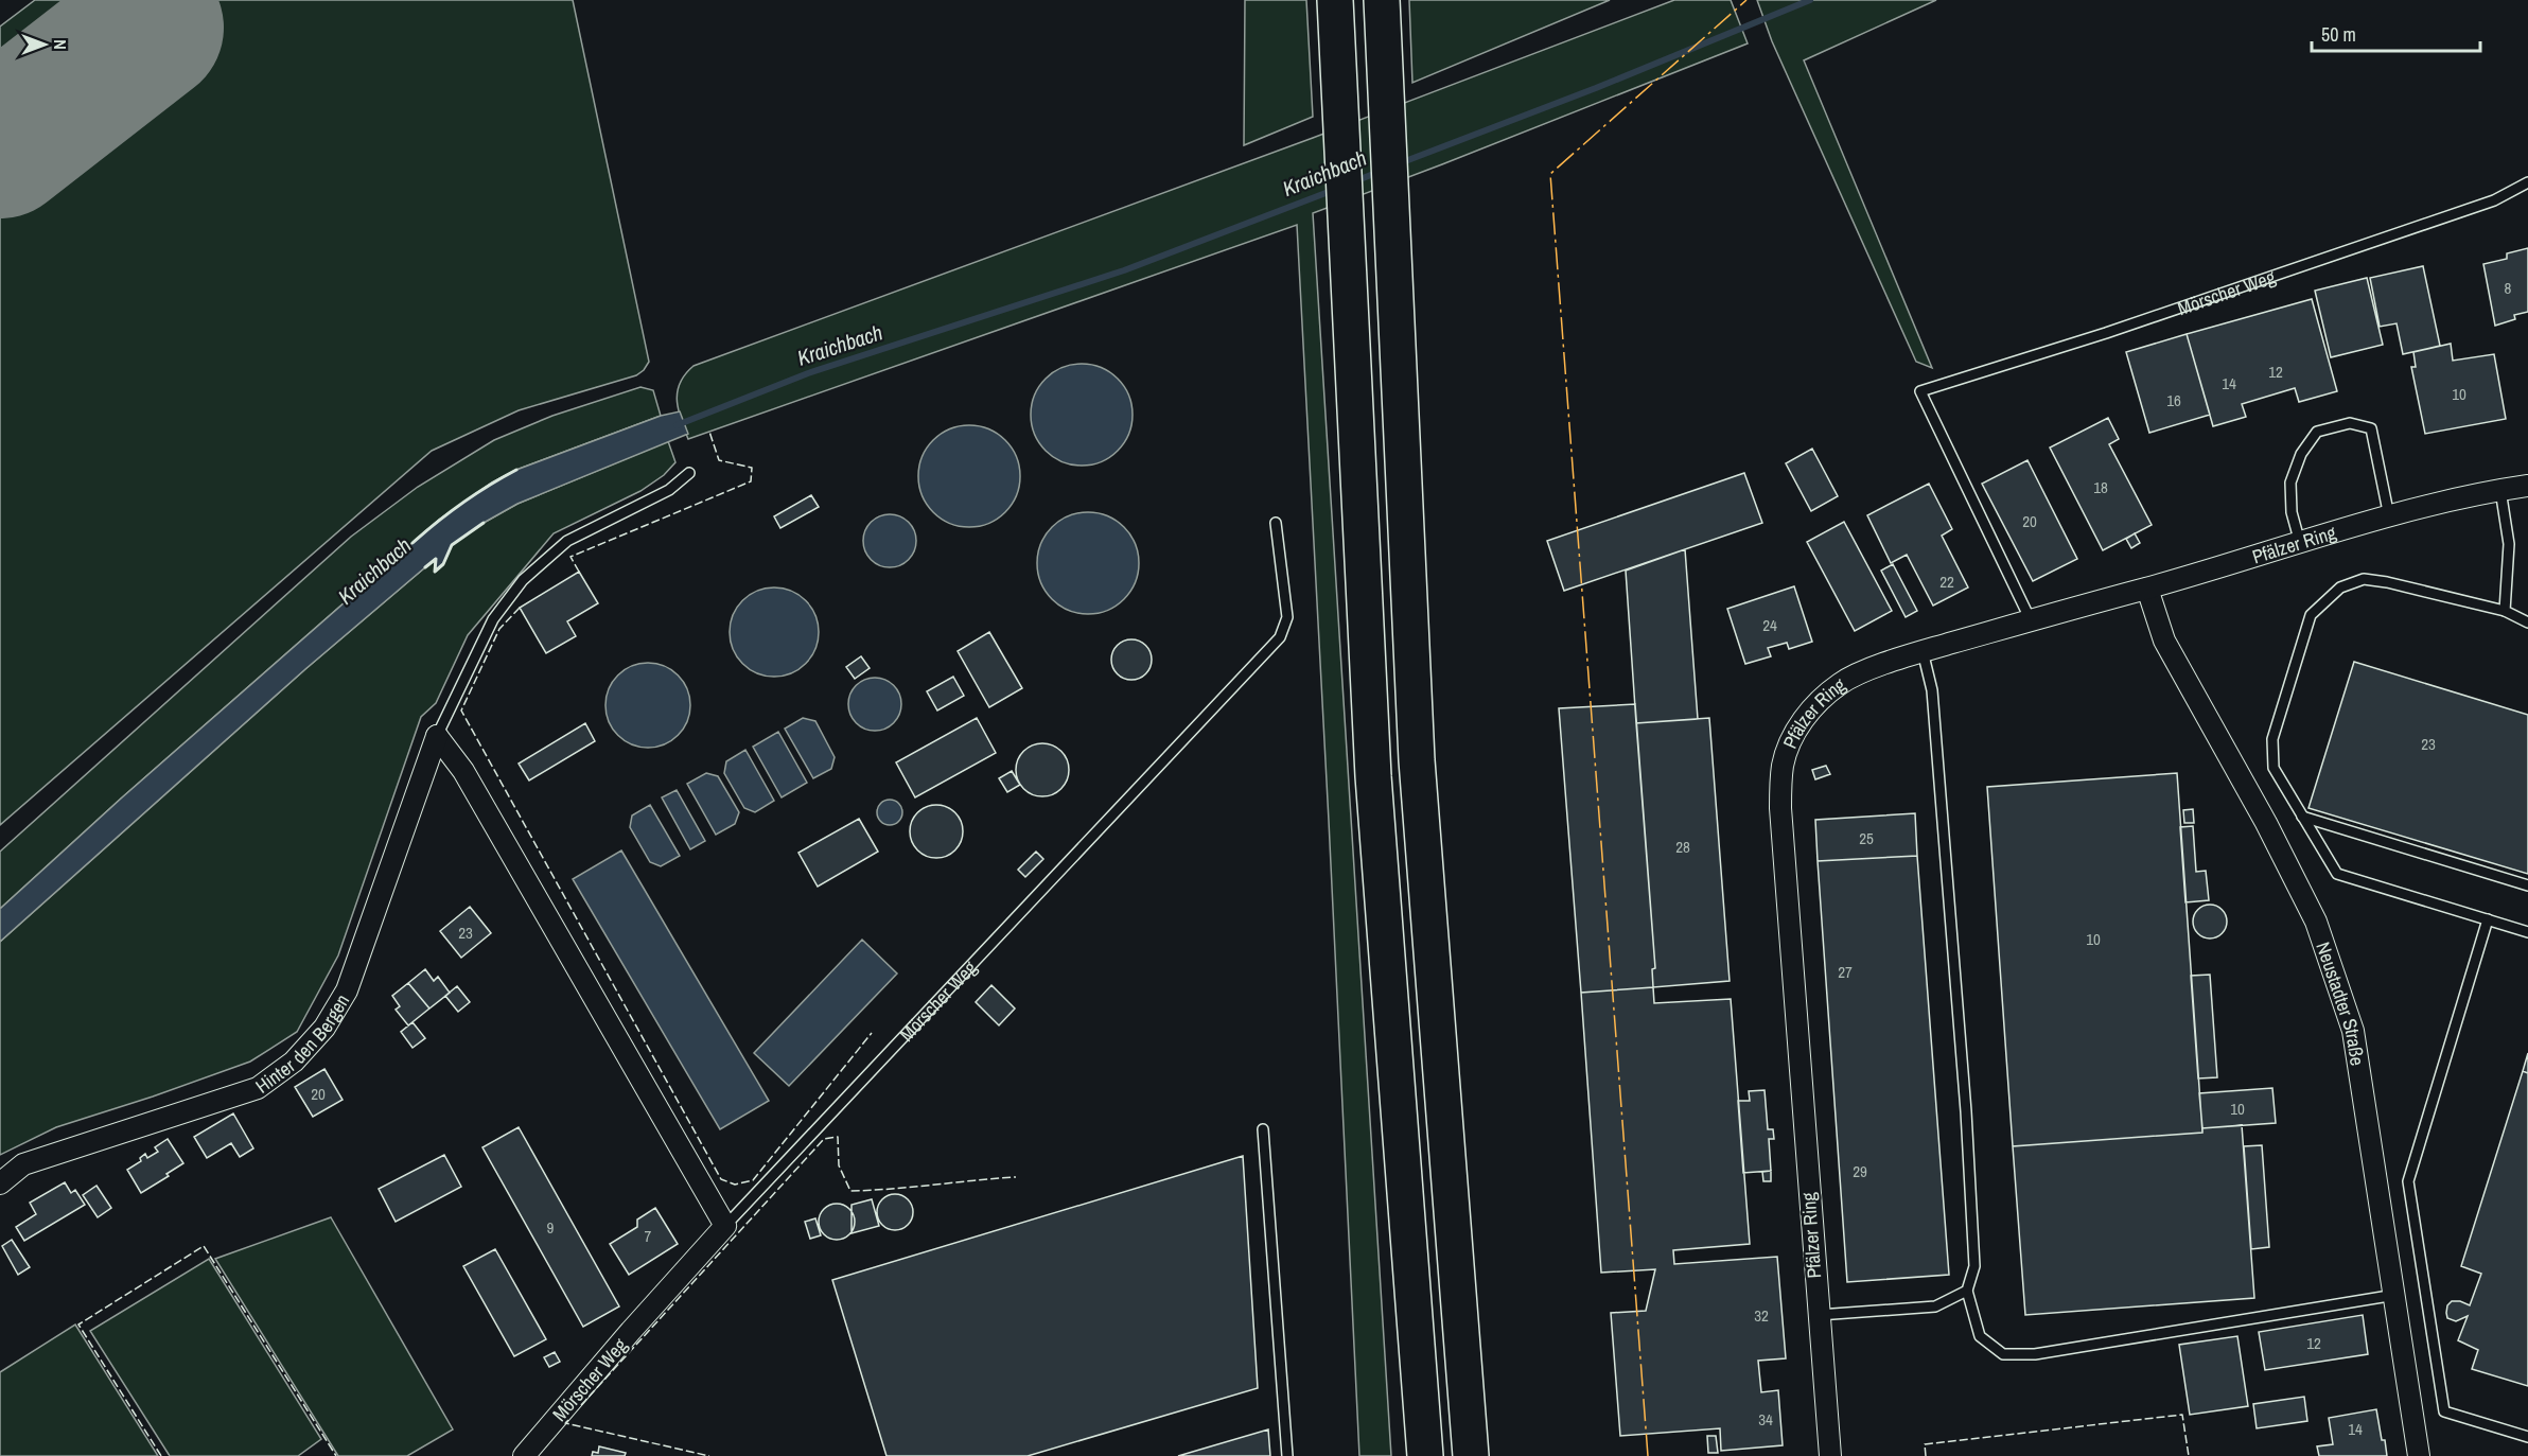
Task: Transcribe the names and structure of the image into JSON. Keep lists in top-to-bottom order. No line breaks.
{"streets":{"street":["Mörscher Weg","Pfälzer Ring","Neustadter Straße","Hinter den Bergen"]},"crossings":[["Mörscher Weg","Pfälzer Ring"],["Pfälzer Ring","Neustadter Straße"]],"water":["Kraichbach"],"house_numbers":["8","12","14","10","16","18","20","22","24","23","25","28","23","10","27","20","10","29","9","7","32","12","34","14"],"scale_bar":"50 m","north":"right"}
